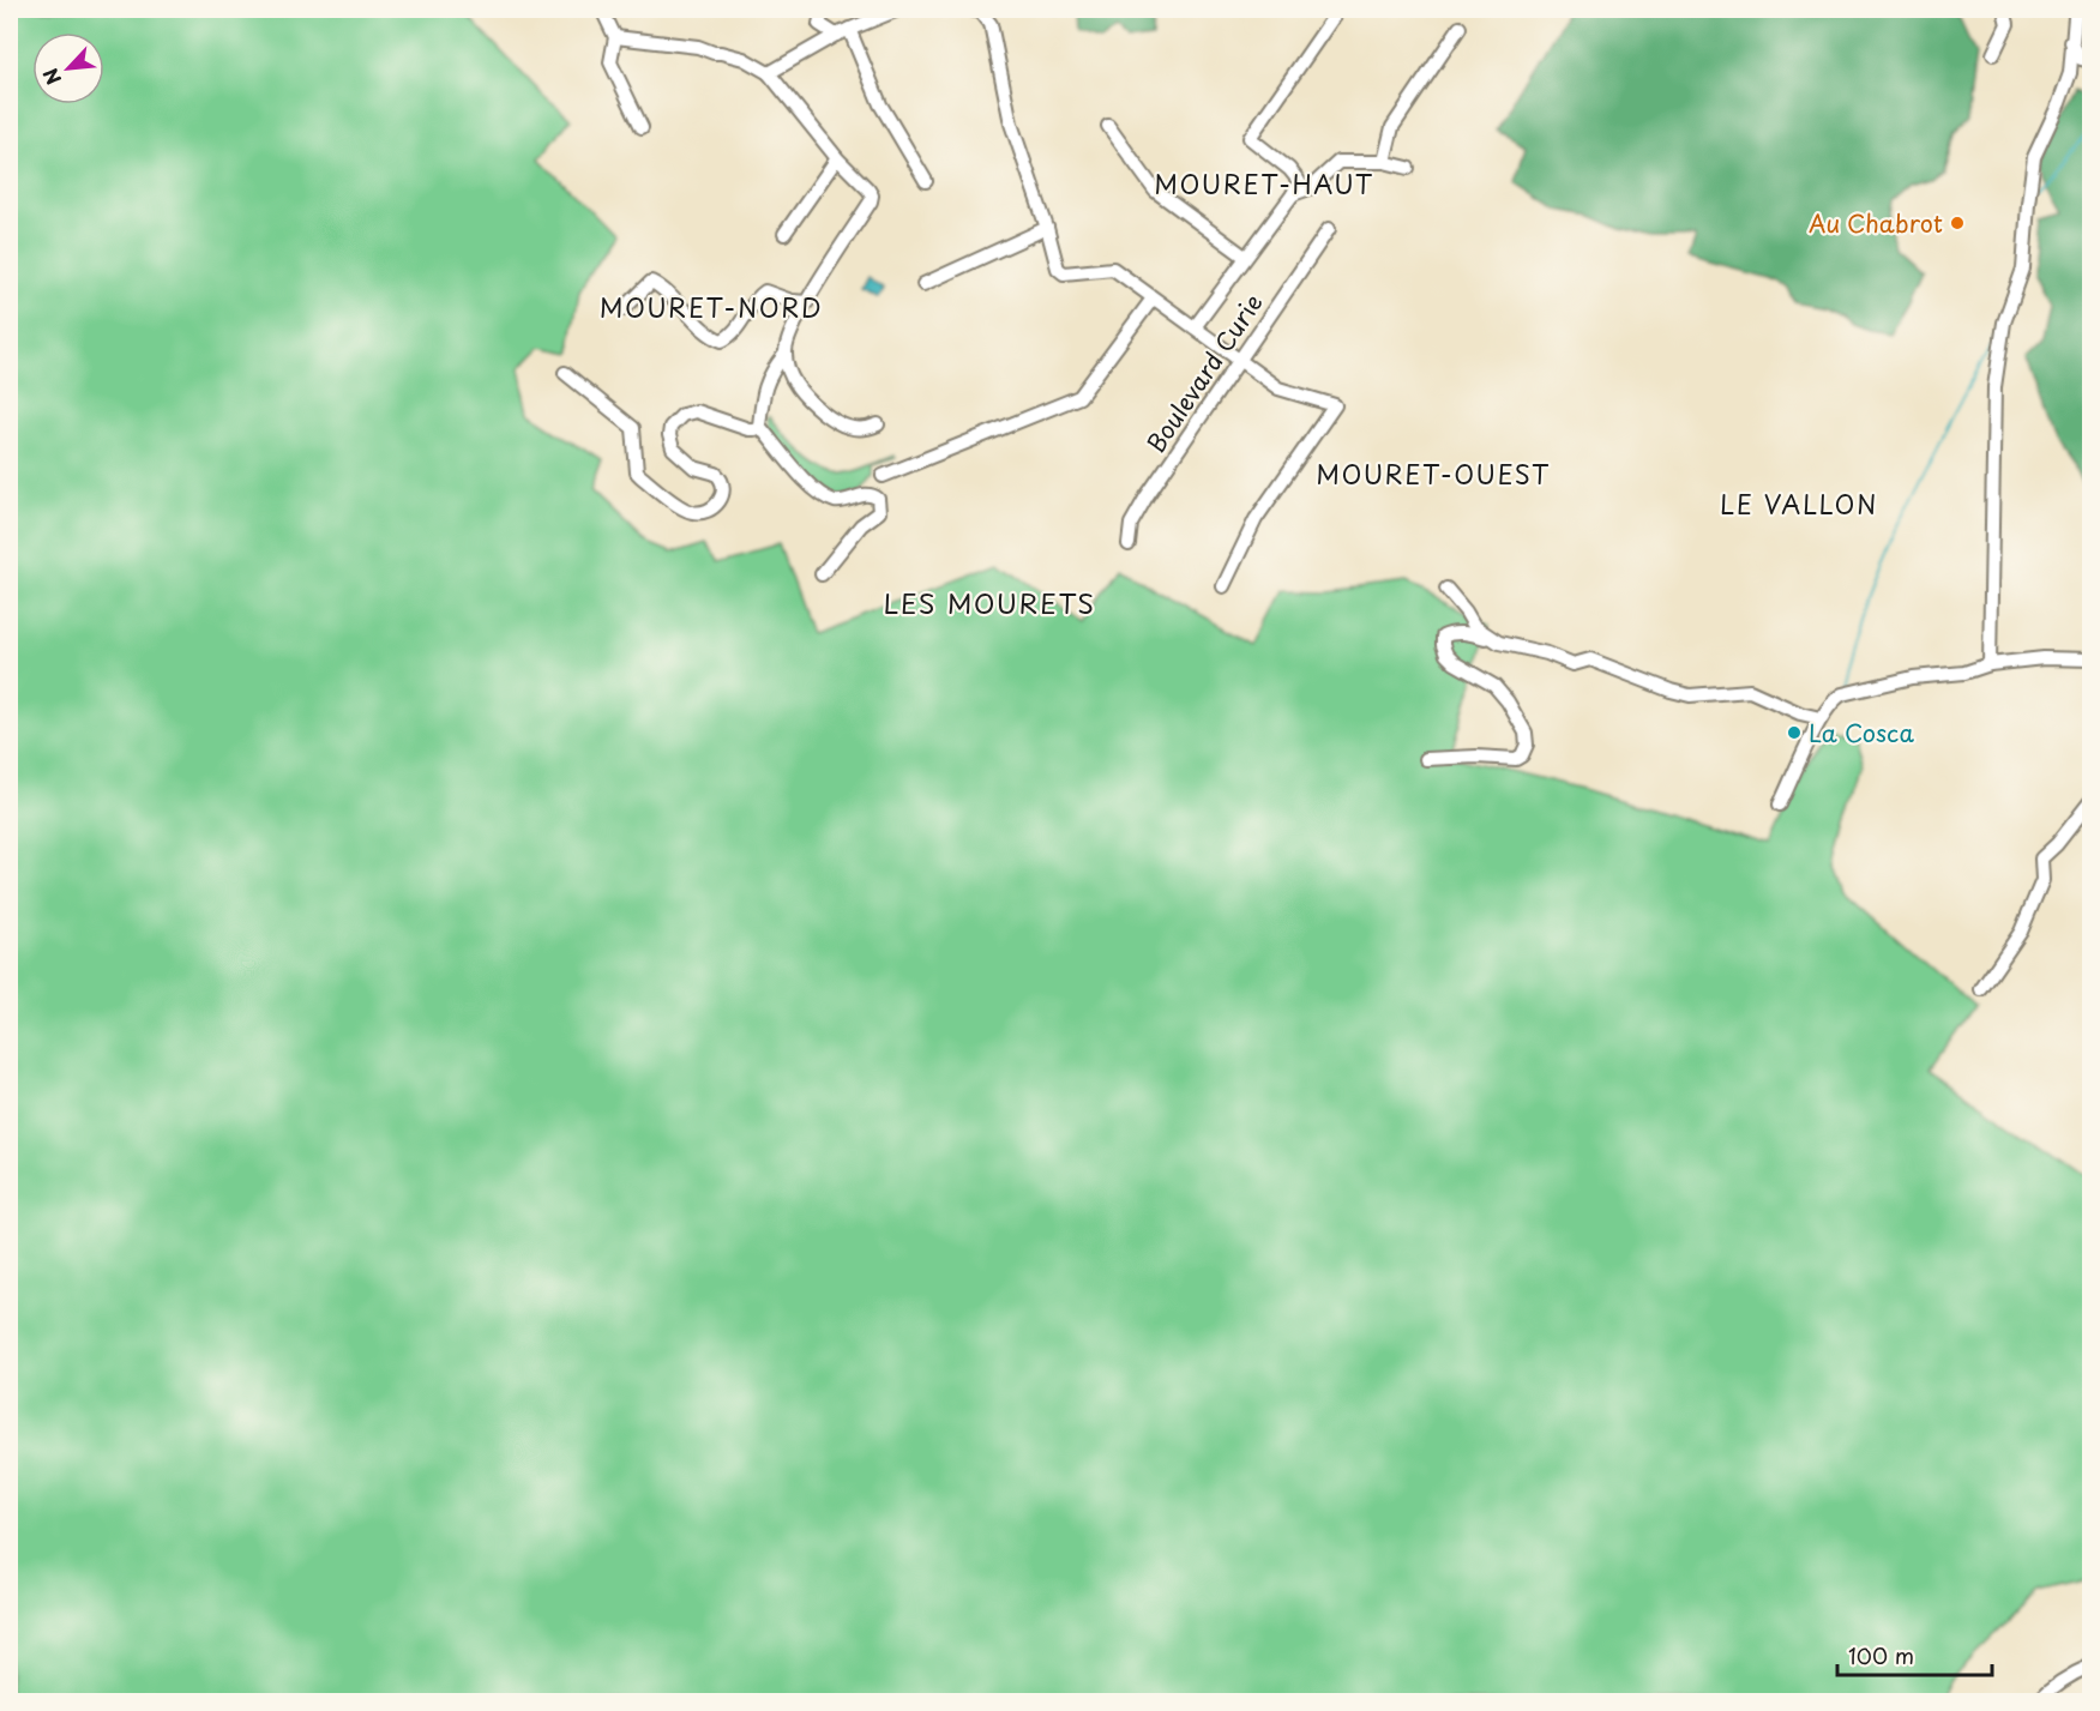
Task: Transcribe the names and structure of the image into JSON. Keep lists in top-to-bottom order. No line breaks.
{"streets":{"street":["Boulevard Curie"]},"districts":["MOURET-HAUT","MOURET-NORD","MOURET-OUEST","LE VALLON","LES MOURETS"],"places":["Au Chabrot","La Cosca"],"scale_bar":"100 m","north":"bottom left"}
